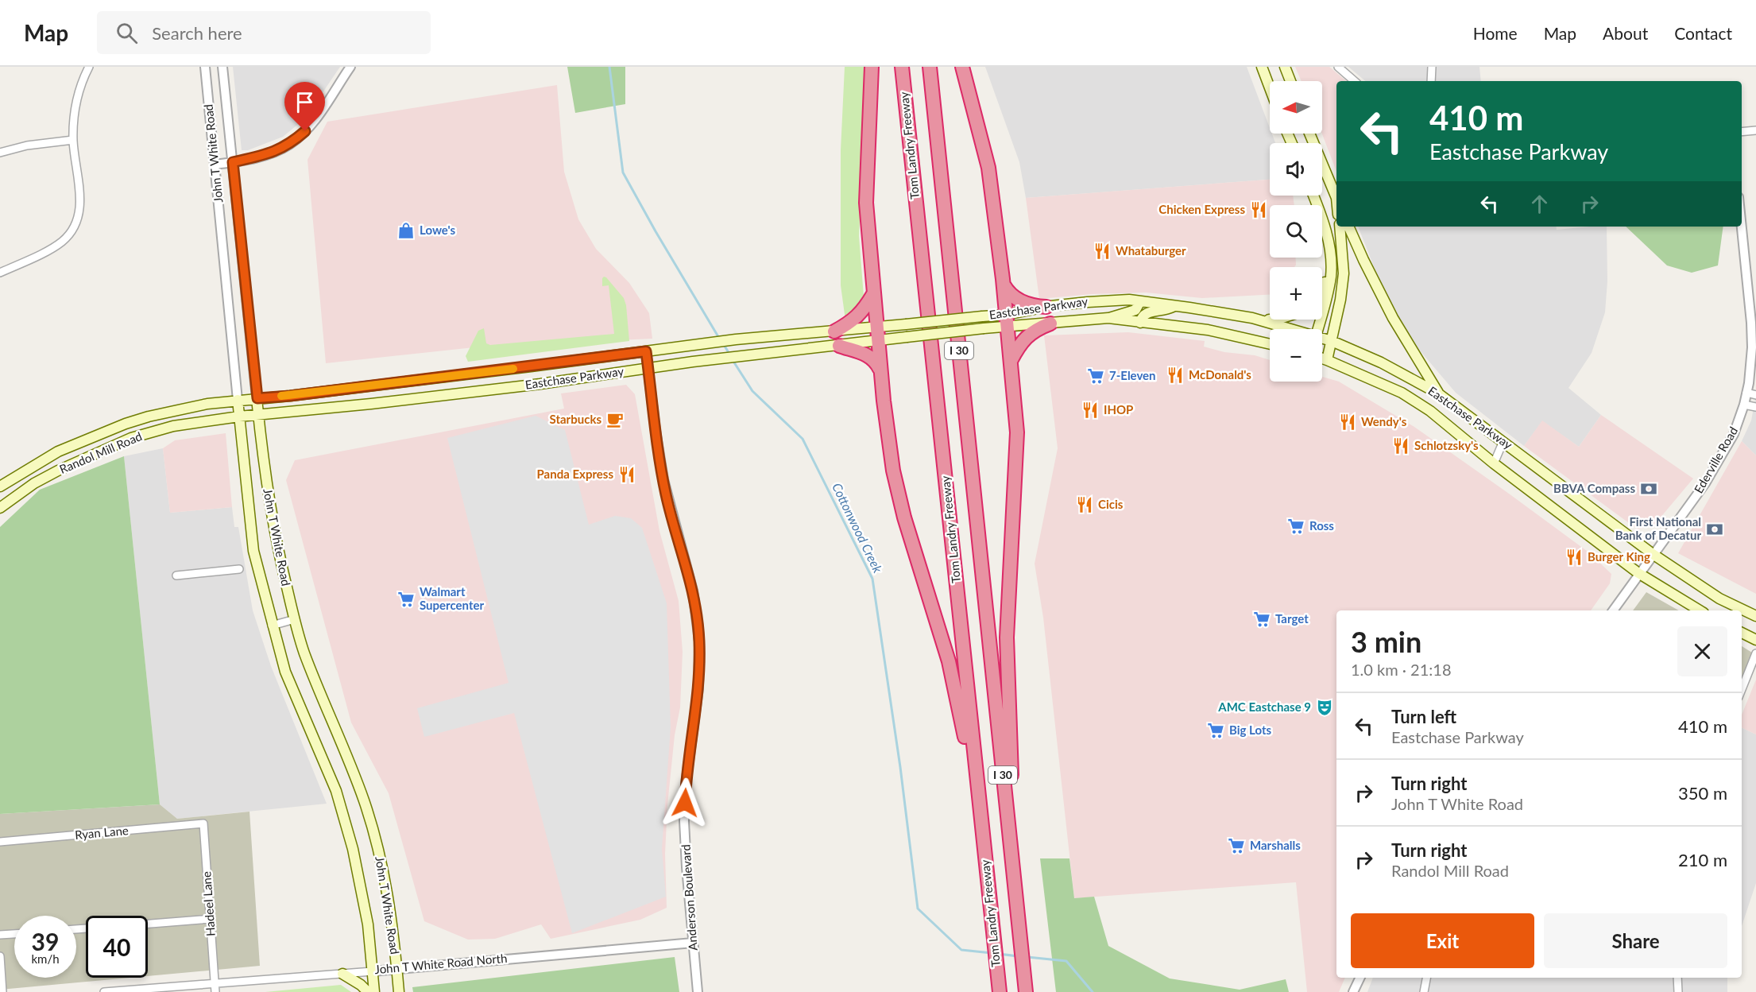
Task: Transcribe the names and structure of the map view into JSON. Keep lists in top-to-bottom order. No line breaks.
{"streets":{"highway":["Tom Landry Freeway","I 30"],"main road":["John T White Road","Eastchase Parkway","Randol Mill Road"],"street":["Ederville Road","Ryan Lane","Anderson Boulevard","Hadeel Lane","John T White Road North"]},"crossings":[["John T White Road","Eastchase Parkway"],["John T White Road","Randol Mill Road"],["John T White Road","John T White Road North"],["Eastchase Parkway","Randol Mill Road"],["Eastchase Parkway","Ederville Road"],["Eastchase Parkway","Anderson Boulevard"],["Ryan Lane","Hadeel Lane"],["Anderson Boulevard","John T White Road North"],["Hadeel Lane","John T White Road North"]],"water":["Cottonwood Creek"],"places":{"restaurant":["Chicken Express","Whataburger","McDonald's","IHOP","Wendy's","Schlotzsky's","Panda Express","Cicis","Burger King"],"shop":["Lowe's"],"supermarket":["7-Eleven","Ross","Walmart Supercenter","Target","Big Lots","Marshalls"],"cafe":["Starbucks"],"bank":["BBVA Compass","First National Bank of Decatur"],"theatre":["AMC Eastchase 9"]},"north":"left","page":{"header":"Map","search":"Search here","nav":["Home","Map","About","Contact"],"map_buttons":["+","−"],"turn":["410 m","Eastchase Parkway"],"heading":["3 min","1.0 km · 21:18"],"list":[{"name":"Turn left","note":"Eastchase Parkway","value":"410 m"},{"name":"Turn right","note":"John T White Road","value":"350 m"},{"name":"Turn right","note":"Randol Mill Road","value":"210 m"}],"buttons":["Exit","Share"],"speed":"39 km/h","limit":"40"}}
